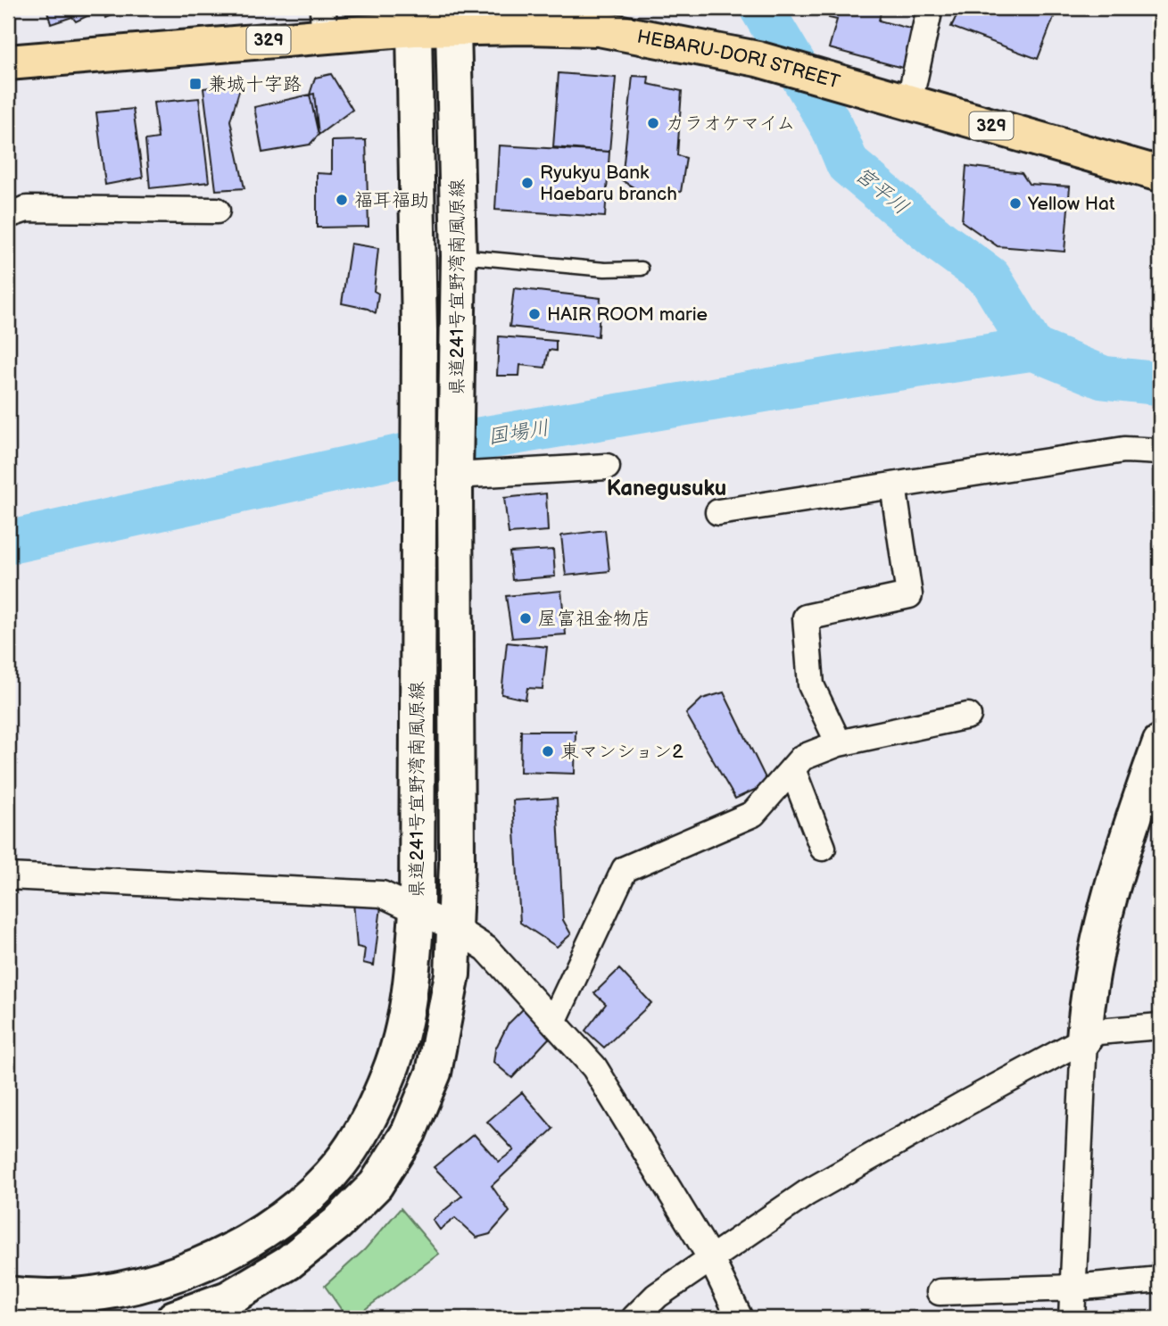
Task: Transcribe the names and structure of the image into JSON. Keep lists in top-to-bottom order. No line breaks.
{"streets":{"highway":["329","HEBARU-DORI STREET"],"main road":["県道241号宜野湾南風原線"]},"crossings":[["HEBARU-DORI STREET","県道241号宜野湾南風原線"]],"districts":["Kanegusuku"],"water":["宮平川","国場川"],"places":{"transit":["兼城十字路"],"other":["カラオケマイム","Ryukyu Bank Haebaru branch","福耳福助","Yellow Hat","HAIR ROOM marie","屋富祖金物店","東マンション2"]}}
